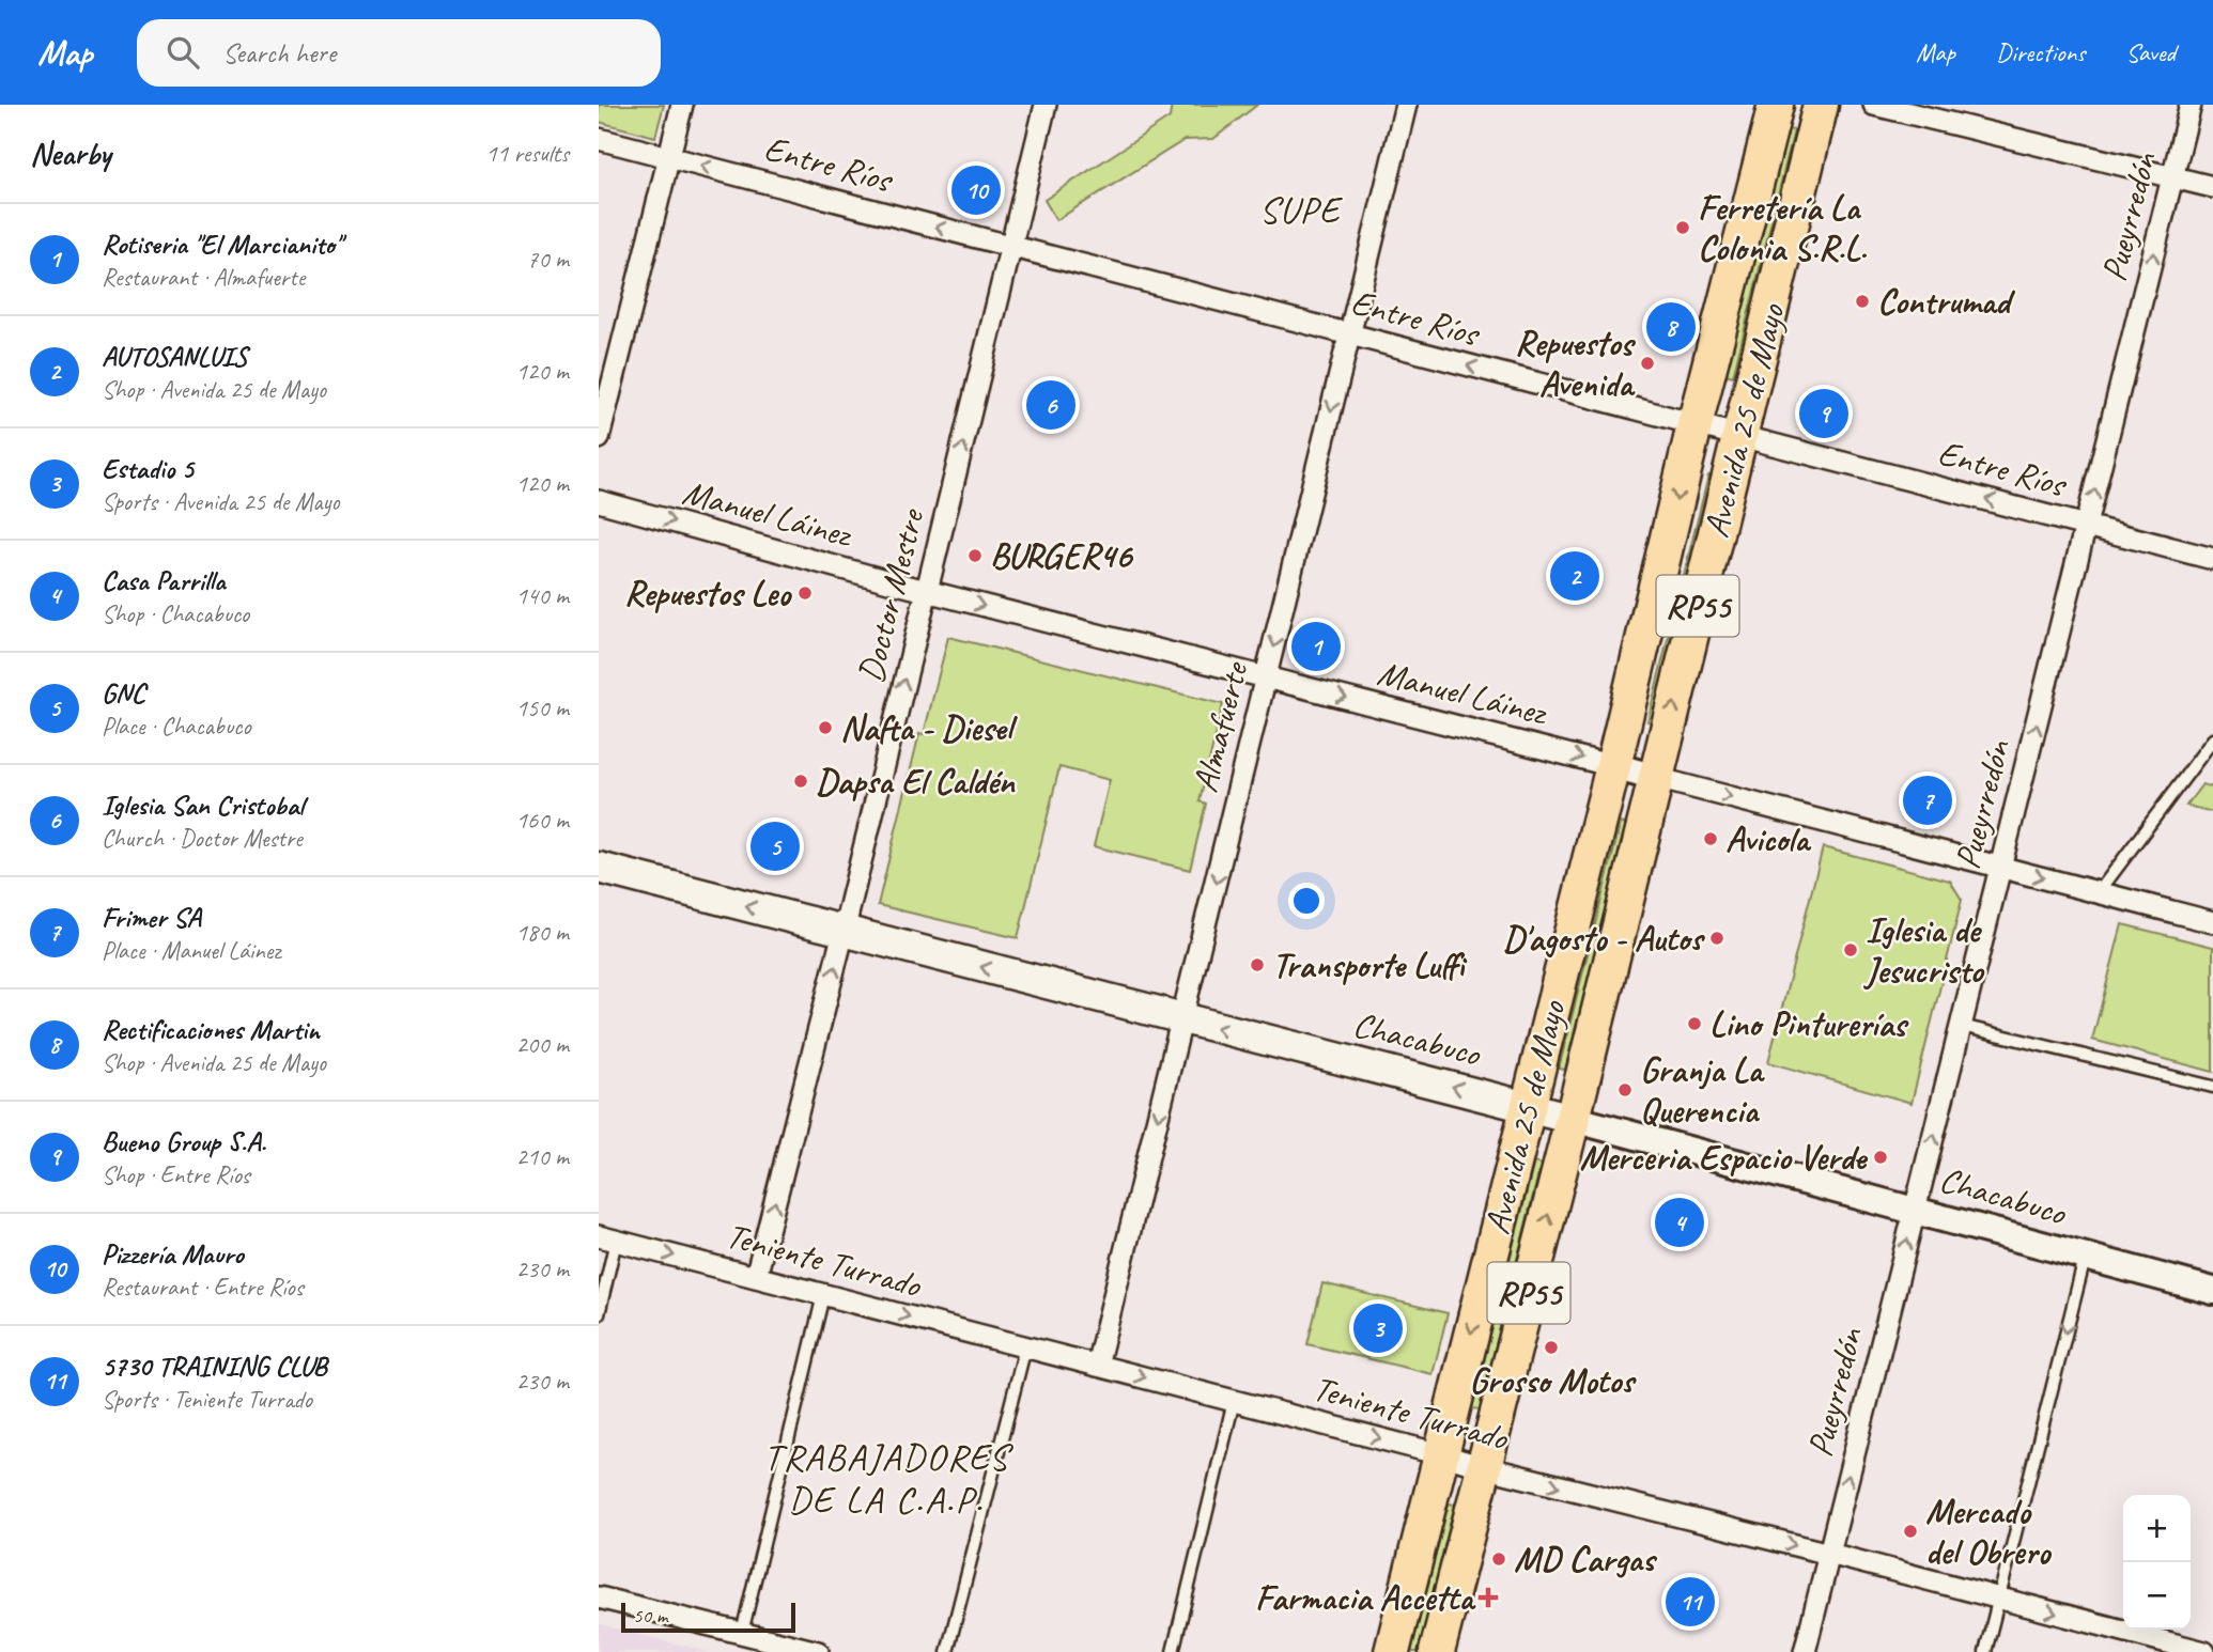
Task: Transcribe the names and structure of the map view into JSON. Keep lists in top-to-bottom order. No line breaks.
{"streets":{"main road":["Avenida 25 de Mayo","RP55","Chacabuco"],"street":["Entre Ríos","Pueyrredón","Manuel Láinez","Doctor Mestre","Almafuerte","Teniente Turrado"]},"crossings":[["Entre Ríos","Pueyrredón"],["Entre Ríos","Avenida 25 de Mayo"],["Entre Ríos","Doctor Mestre"],["Entre Ríos","Almafuerte"],["Pueyrredón","Chacabuco"],["Pueyrredón","Teniente Turrado"],["Avenida 25 de Mayo","Manuel Láinez"],["Avenida 25 de Mayo","Chacabuco"],["Avenida 25 de Mayo","Teniente Turrado"],["Manuel Láinez","Doctor Mestre"],["Manuel Láinez","Almafuerte"],["Doctor Mestre","Chacabuco"],["Doctor Mestre","Teniente Turrado"],["Almafuerte","Chacabuco"],["Almafuerte","Teniente Turrado"]],"one_way":["Entre Ríos","Pueyrredón","Manuel Láinez","Doctor Mestre","Almafuerte","Chacabuco","Teniente Turrado"],"districts":["SUPE","TRABAJADORES DE LA C.A.P."],"places":{"other":["Ferretería La Colonia S.R.L.","Contrumad","Repuestos Avenida","BURGER46","Repuestos Leo","Nafta - Diesel","Dapsa El Caldén","Avicola","D'agosto - Autos","Iglesia de Jesucristo","Transporte Luffi","Lino Pinturerías","Granja La Querencia","Merceria Espacio Verde","Grosso Motos","Mercado del Obrero","MD Cargas"],"health":["Farmacia Accetta"]},"scale_bar":"50 m","page":{"header":"Map","search":"Search here","nav":["Map","Directions","Saved"],"heading":["Nearby","11 results"],"pins":["10","8","6","9","2","1","7","5","4","3","11"],"list":[{"mark":"1","name":"Rotiseria \"El Marcianito\"","note":"Restaurant · Almafuerte","value":"70 m"},{"mark":"2","name":"AUTOSANLUIS","note":"Shop · Avenida 25 de Mayo","value":"120 m"},{"mark":"3","name":"Estadio 5","note":"Sports · Avenida 25 de Mayo","value":"120 m"},{"mark":"4","name":"Casa Parrilla","note":"Shop · Chacabuco","value":"140 m"},{"mark":"5","name":"GNC","note":"Place · Chacabuco","value":"150 m"},{"mark":"6","name":"Iglesia San Cristobal","note":"Church · Doctor Mestre","value":"160 m"},{"mark":"7","name":"Frimer SA","note":"Place · Manuel Láinez","value":"180 m"},{"mark":"8","name":"Rectificaciones Martin","note":"Shop · Avenida 25 de Mayo","value":"200 m"},{"mark":"9","name":"Bueno Group S.A.","note":"Shop · Entre Ríos","value":"210 m"},{"mark":"10","name":"Pizzería Mauro","note":"Restaurant · Entre Ríos","value":"230 m"},{"mark":"11","name":"5730 TRAINING CLUB","note":"Sports · Teniente Turrado","value":"230 m"}],"map_buttons":["+","−"],"scale":"50 m"}}
